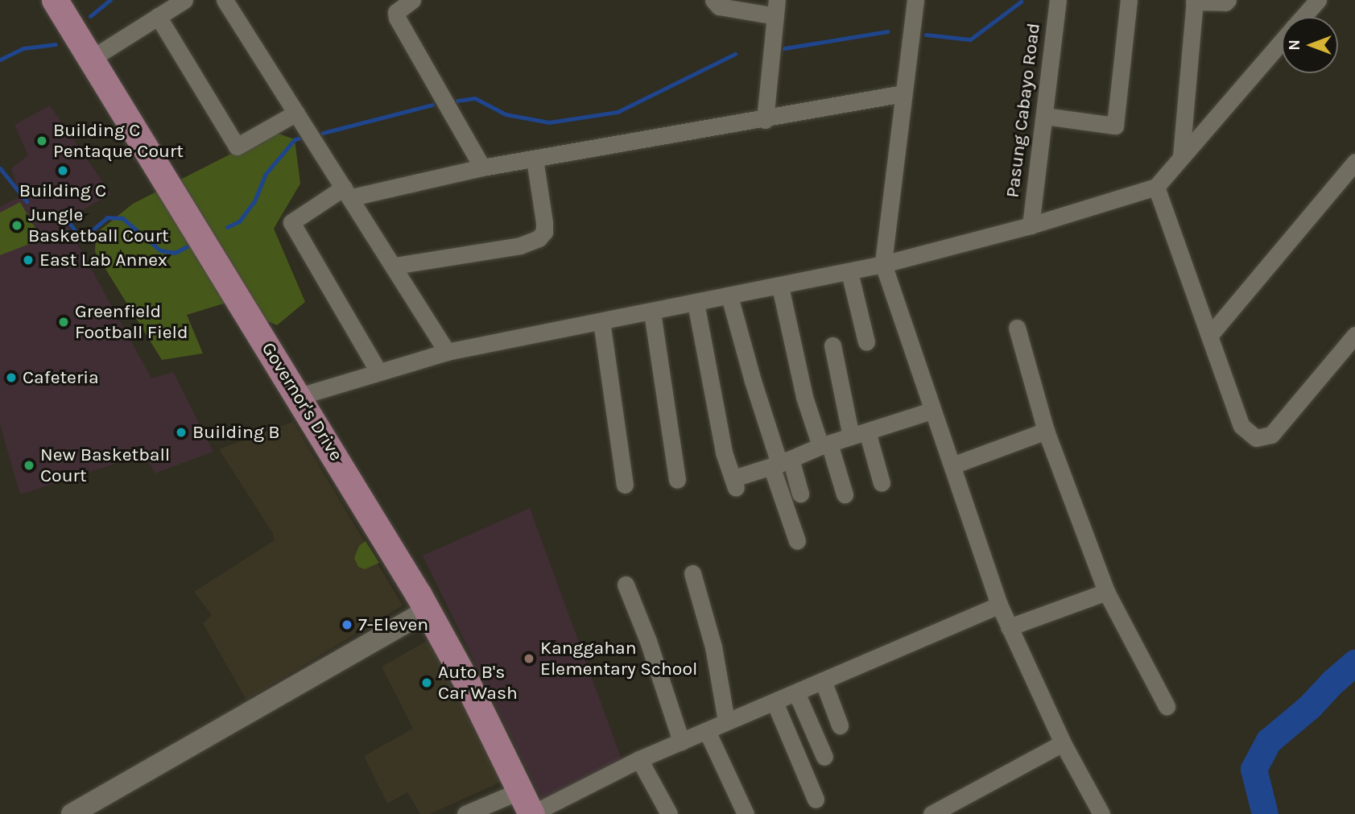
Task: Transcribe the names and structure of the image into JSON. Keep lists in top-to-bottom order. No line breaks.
{"streets":{"main road":["Governor's Drive"],"street":["Pasung Cabayo Road"]},"places":["Building C Pentaque Court","Building C","Jungle Basketball Court","East Lab Annex","Greenfield Football Field","Cafeteria","Building B","New Basketball Court","7-Eleven","Kanggahan Elementary School","Auto B's Car Wash"],"north":"left"}
